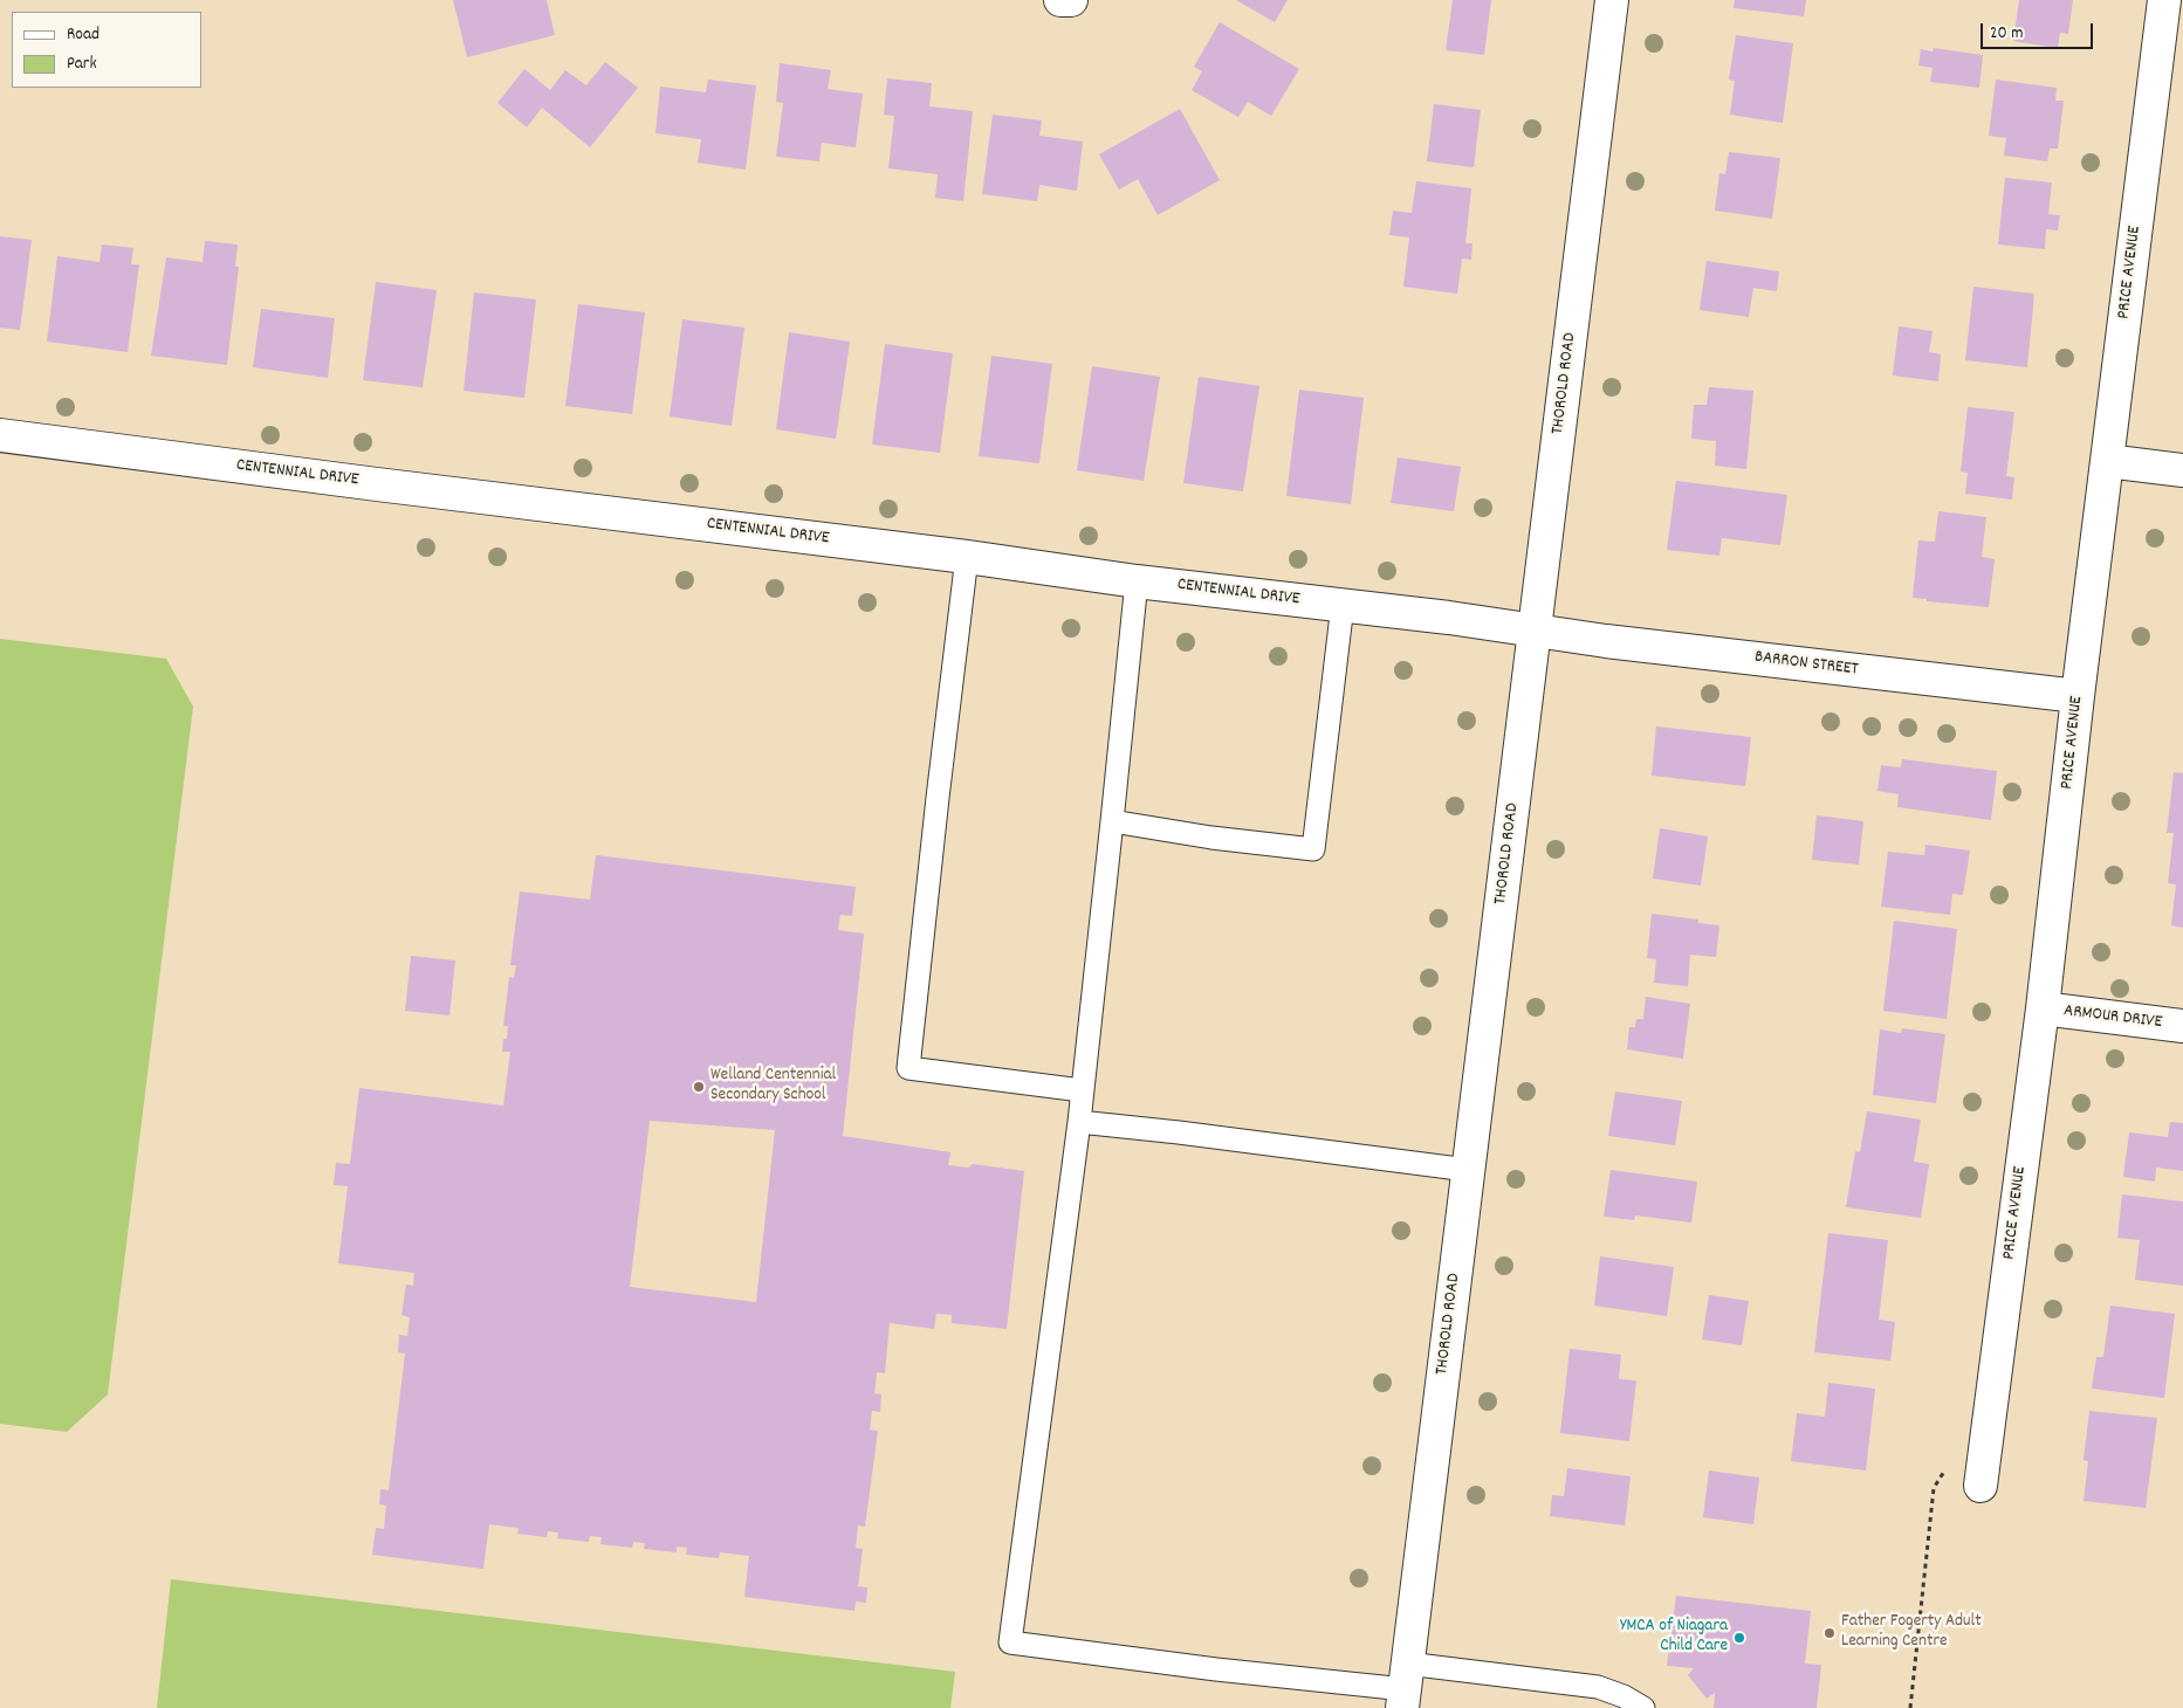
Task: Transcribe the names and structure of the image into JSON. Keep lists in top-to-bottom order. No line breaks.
{"streets":{"street":["PRICE AVENUE","THOROLD ROAD","CENTENNIAL DRIVE","BARRON STREET","ARMOUR DRIVE"]},"crossings":[["PRICE AVENUE","BARRON STREET"],["PRICE AVENUE","ARMOUR DRIVE"],["THOROLD ROAD","CENTENNIAL DRIVE"],["THOROLD ROAD","BARRON STREET"],["CENTENNIAL DRIVE","BARRON STREET"]],"places":["Welland Centennial Secondary School","Father Fogerty Adult Learning Centre","YMCA of Niagara Child Care"],"legend":["Road","Park"],"scale_bar":"20 m"}
